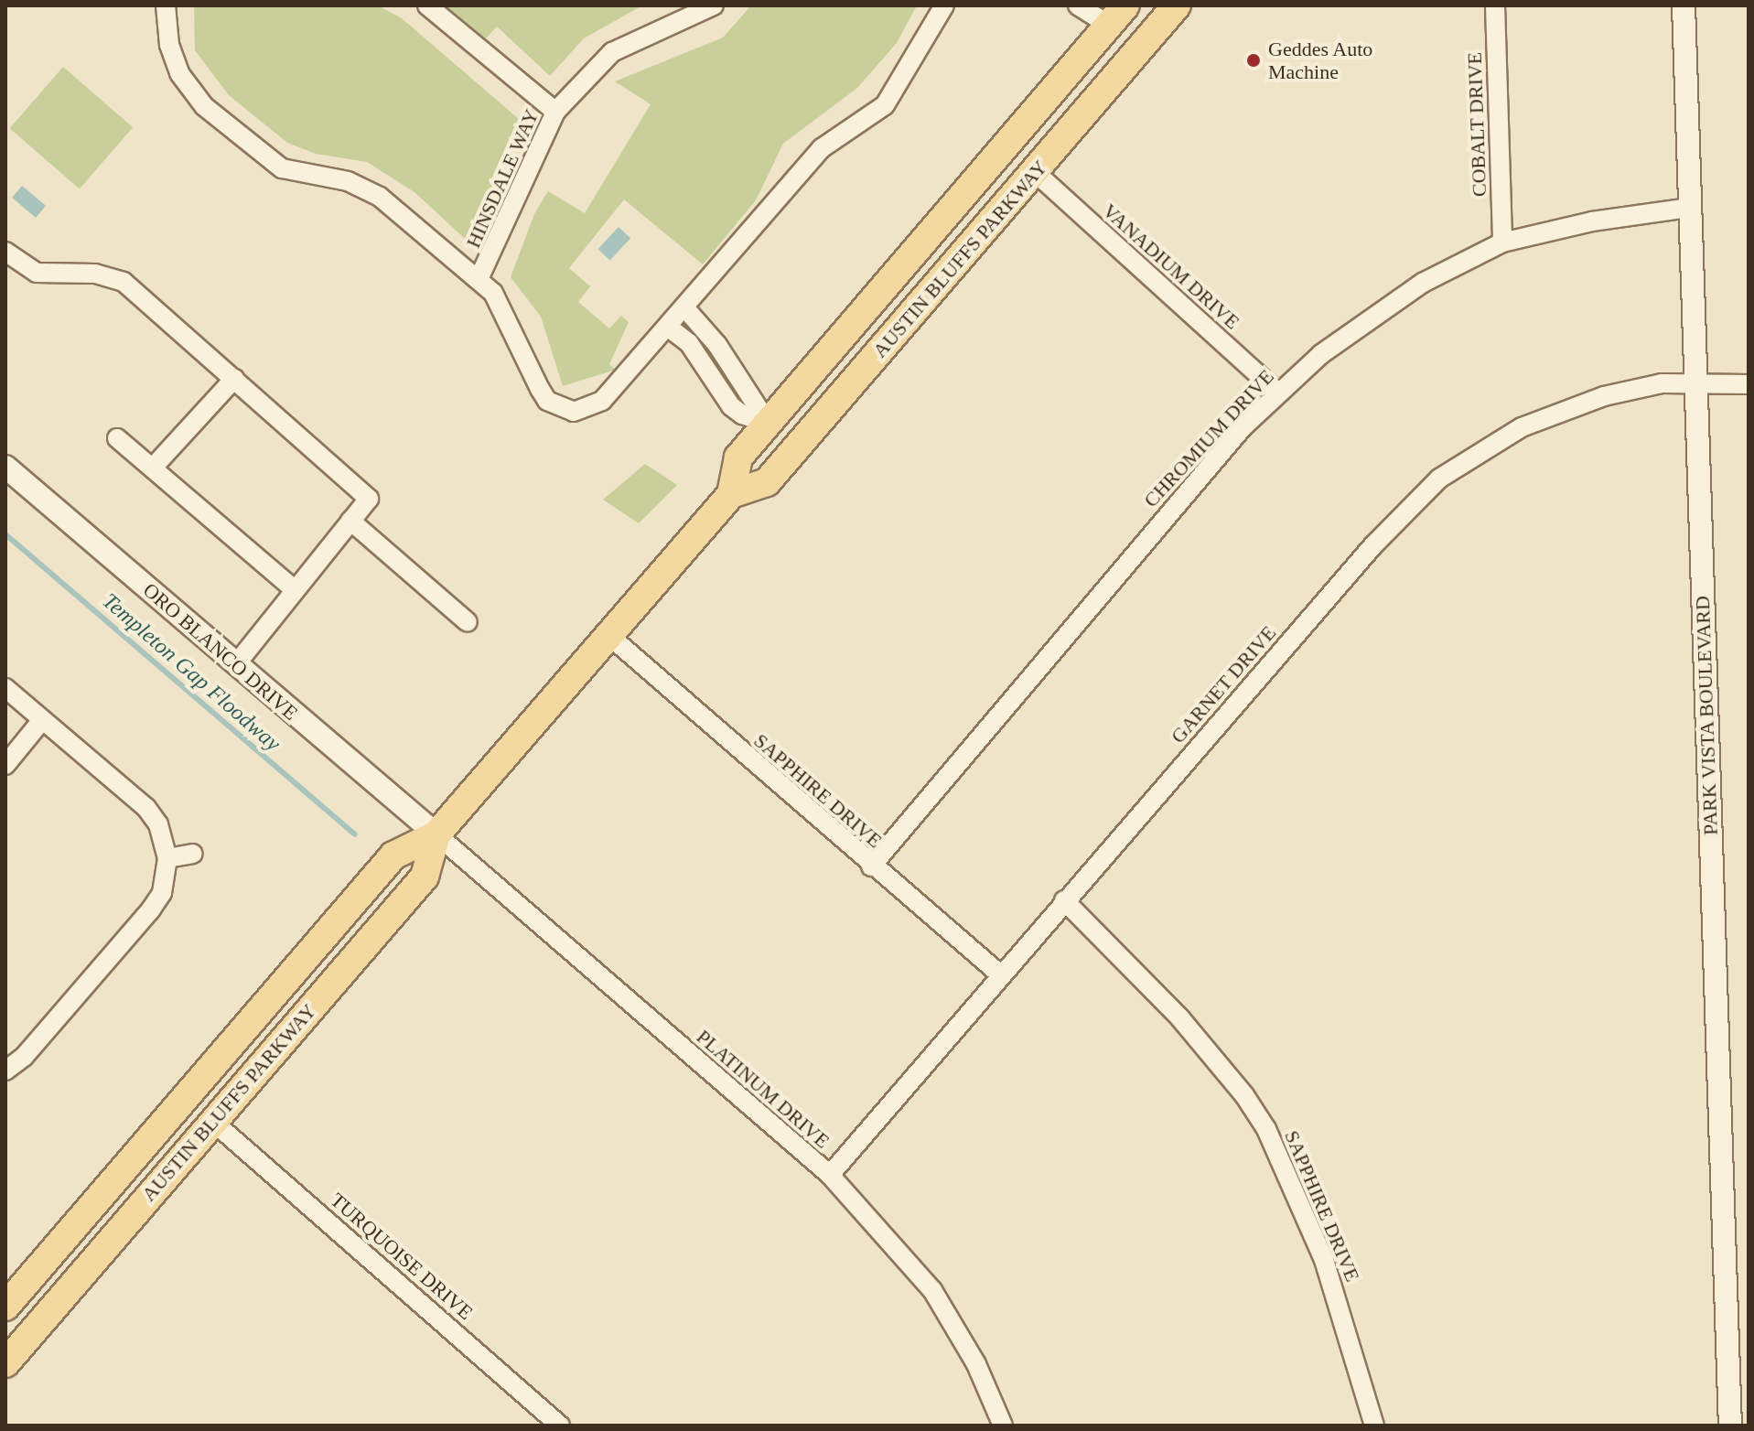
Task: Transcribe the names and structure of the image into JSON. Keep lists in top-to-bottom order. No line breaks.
{"streets":{"main road":["AUSTIN BLUFFS PARKWAY"],"street":["COBALT DRIVE","HINSDALE WAY","VANADIUM DRIVE","CHROMIUM DRIVE","ORO BLANCO DRIVE","GARNET DRIVE","PARK VISTA BOULEVARD","SAPPHIRE DRIVE","PLATINUM DRIVE","TURQUOISE DRIVE"]},"crossings":[["COBALT DRIVE","CHROMIUM DRIVE"],["AUSTIN BLUFFS PARKWAY","VANADIUM DRIVE"],["AUSTIN BLUFFS PARKWAY","ORO BLANCO DRIVE"],["AUSTIN BLUFFS PARKWAY","SAPPHIRE DRIVE"],["AUSTIN BLUFFS PARKWAY","PLATINUM DRIVE"],["AUSTIN BLUFFS PARKWAY","TURQUOISE DRIVE"],["VANADIUM DRIVE","CHROMIUM DRIVE"],["CHROMIUM DRIVE","PARK VISTA BOULEVARD"],["CHROMIUM DRIVE","SAPPHIRE DRIVE"],["ORO BLANCO DRIVE","PLATINUM DRIVE"],["GARNET DRIVE","PARK VISTA BOULEVARD"],["GARNET DRIVE","SAPPHIRE DRIVE"],["GARNET DRIVE","PLATINUM DRIVE"]],"water":["Templeton Gap Floodway"],"places":["Geddes Auto Machine"]}
